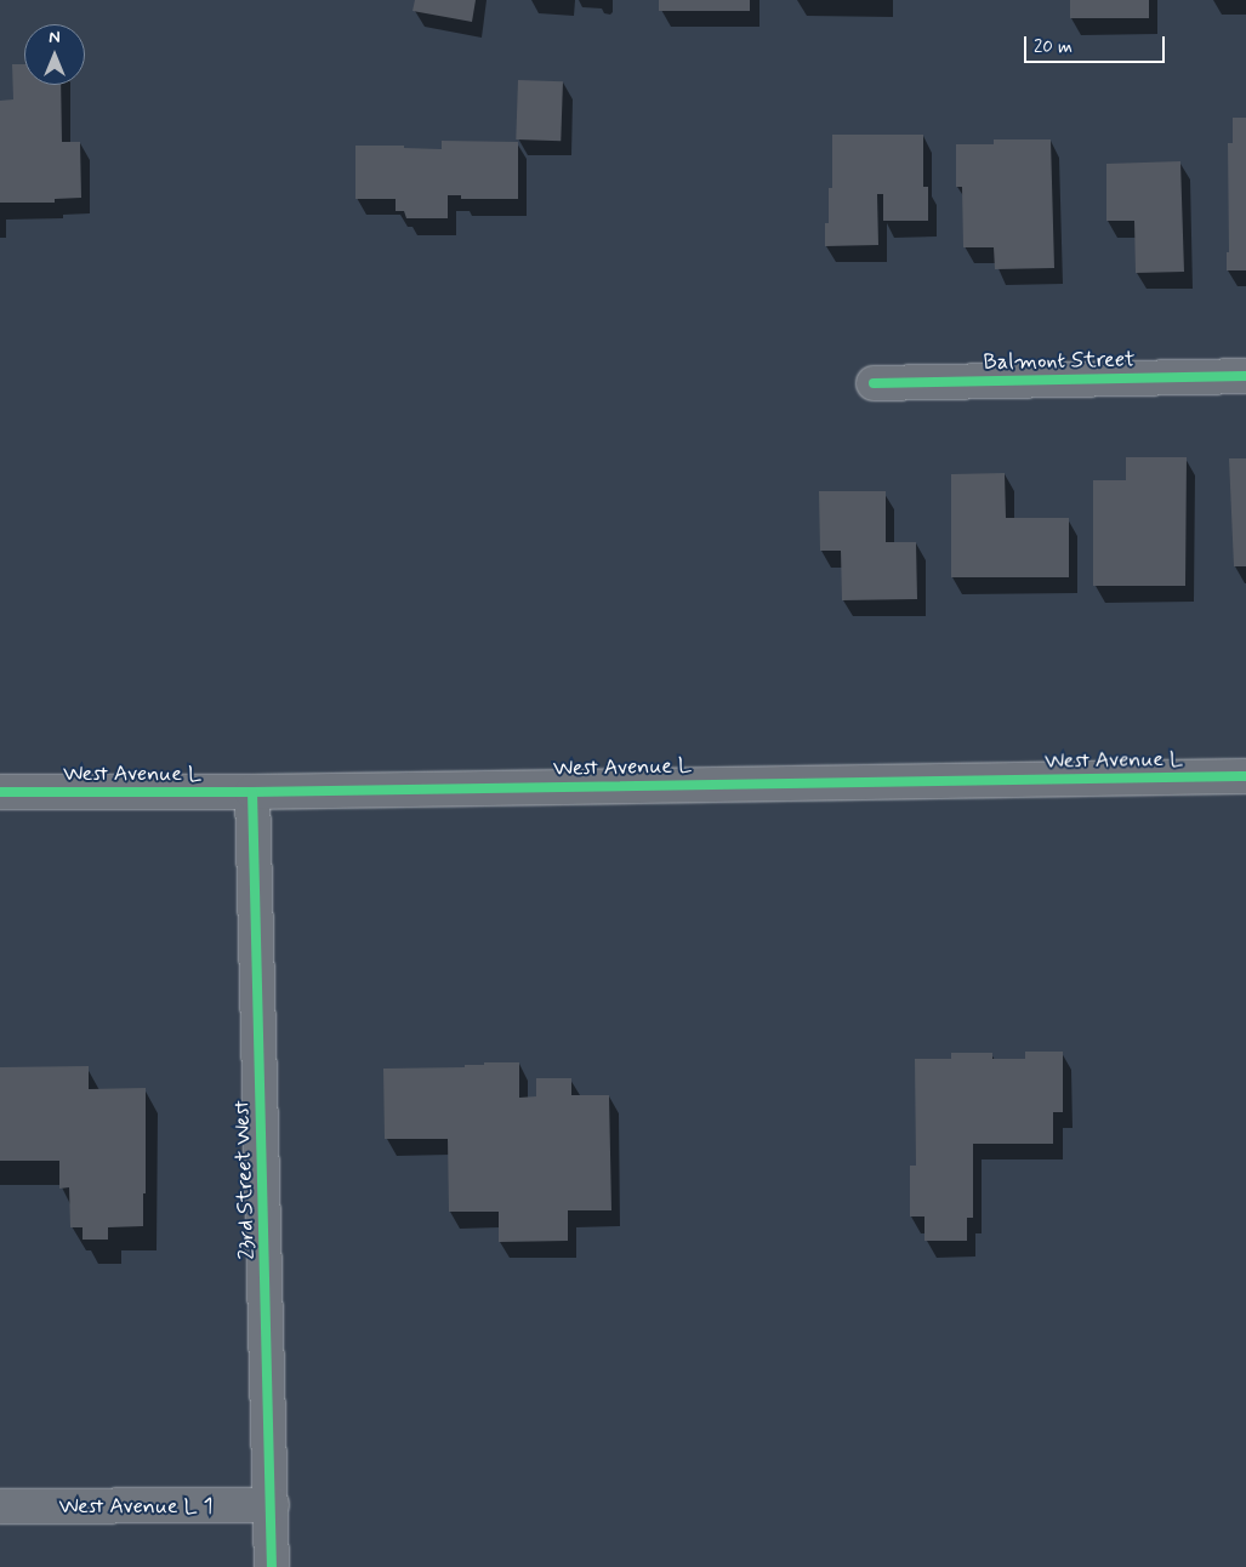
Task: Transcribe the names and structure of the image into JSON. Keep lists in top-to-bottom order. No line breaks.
{"streets":{"street":["Balmont Street","West Avenue L","23rd Street West","West Avenue L 1"]},"crossings":[["West Avenue L","23rd Street West"],["23rd Street West","West Avenue L 1"]],"scale_bar":"20 m","north":"top"}
